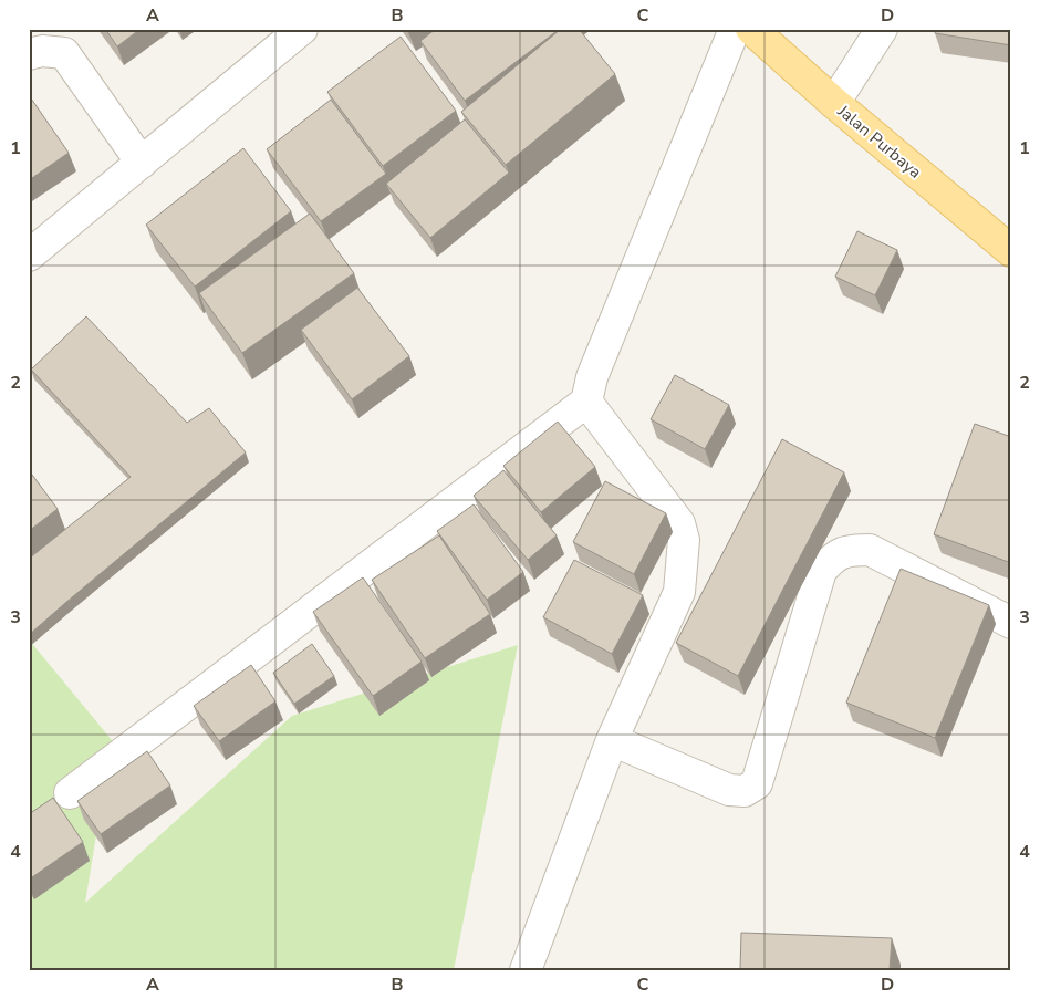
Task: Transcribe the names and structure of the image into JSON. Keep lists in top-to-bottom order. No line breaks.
{"streets":{"main road":["Jalan Purbaya"]},"grid":{"columns":["A","B","C","D"],"rows":["1","2","3","4"]}}
